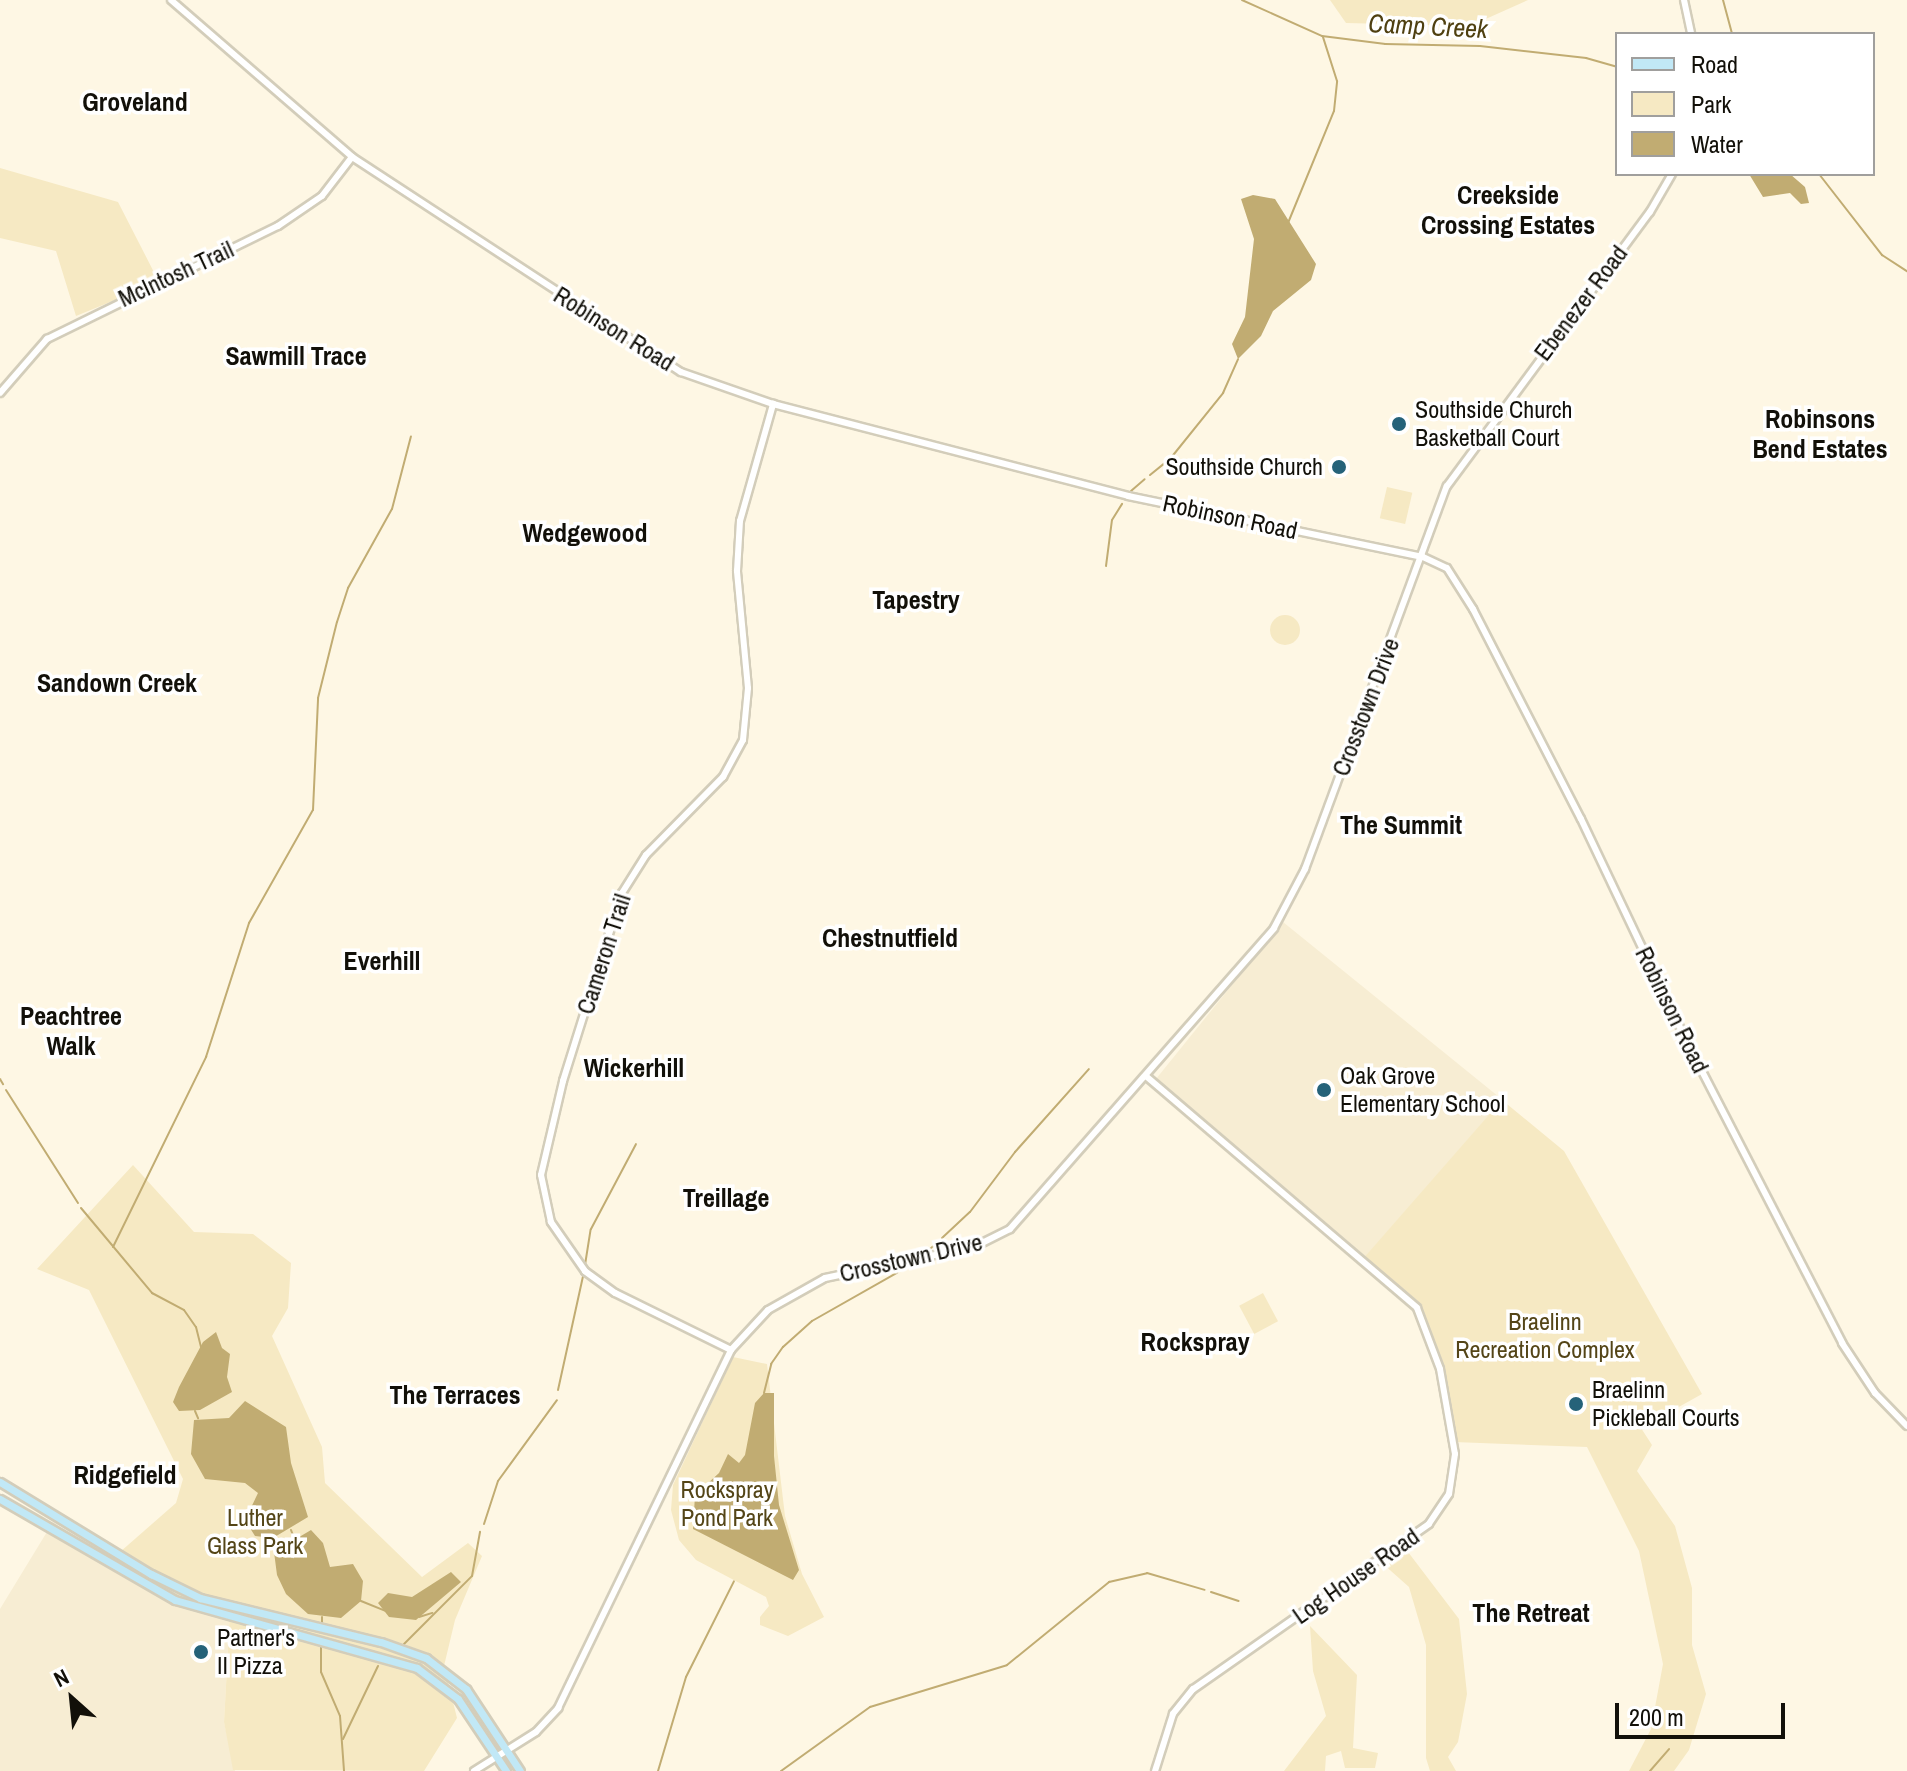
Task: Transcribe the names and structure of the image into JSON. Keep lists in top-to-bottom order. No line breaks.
{"streets":{"street":["McIntosh Trail","Ebenezer Road","Robinson Road","Crosstown Drive","Cameron Trail","Log House Road"]},"crossings":[["McIntosh Trail","Robinson Road"],["Ebenezer Road","Robinson Road"],["Ebenezer Road","Crosstown Drive"],["Robinson Road","Crosstown Drive"],["Robinson Road","Cameron Trail"],["Crosstown Drive","Cameron Trail"],["Crosstown Drive","Log House Road"]],"districts":["Groveland","Creekside Crossing Estates","Sawmill Trace","Robinsons Bend Estates","Wedgewood","Tapestry","Sandown Creek","The Summit","Chestnutfield","Everhill","Peachtree Walk","Wickerhill","Treillage","Rockspray","The Terraces","Ridgefield","The Retreat"],"water":["Camp Creek"],"parks":["Braelinn Recreation Complex","Rockspray Pond Park","Luther Glass Park"],"places":["Southside Church Basketball Court","Southside Church","Oak Grove Elementary School","Braelinn Pickleball Courts","Partner's II Pizza"],"legend":["Road","Park","Water"],"scale_bar":"200 m","north":"top left"}
